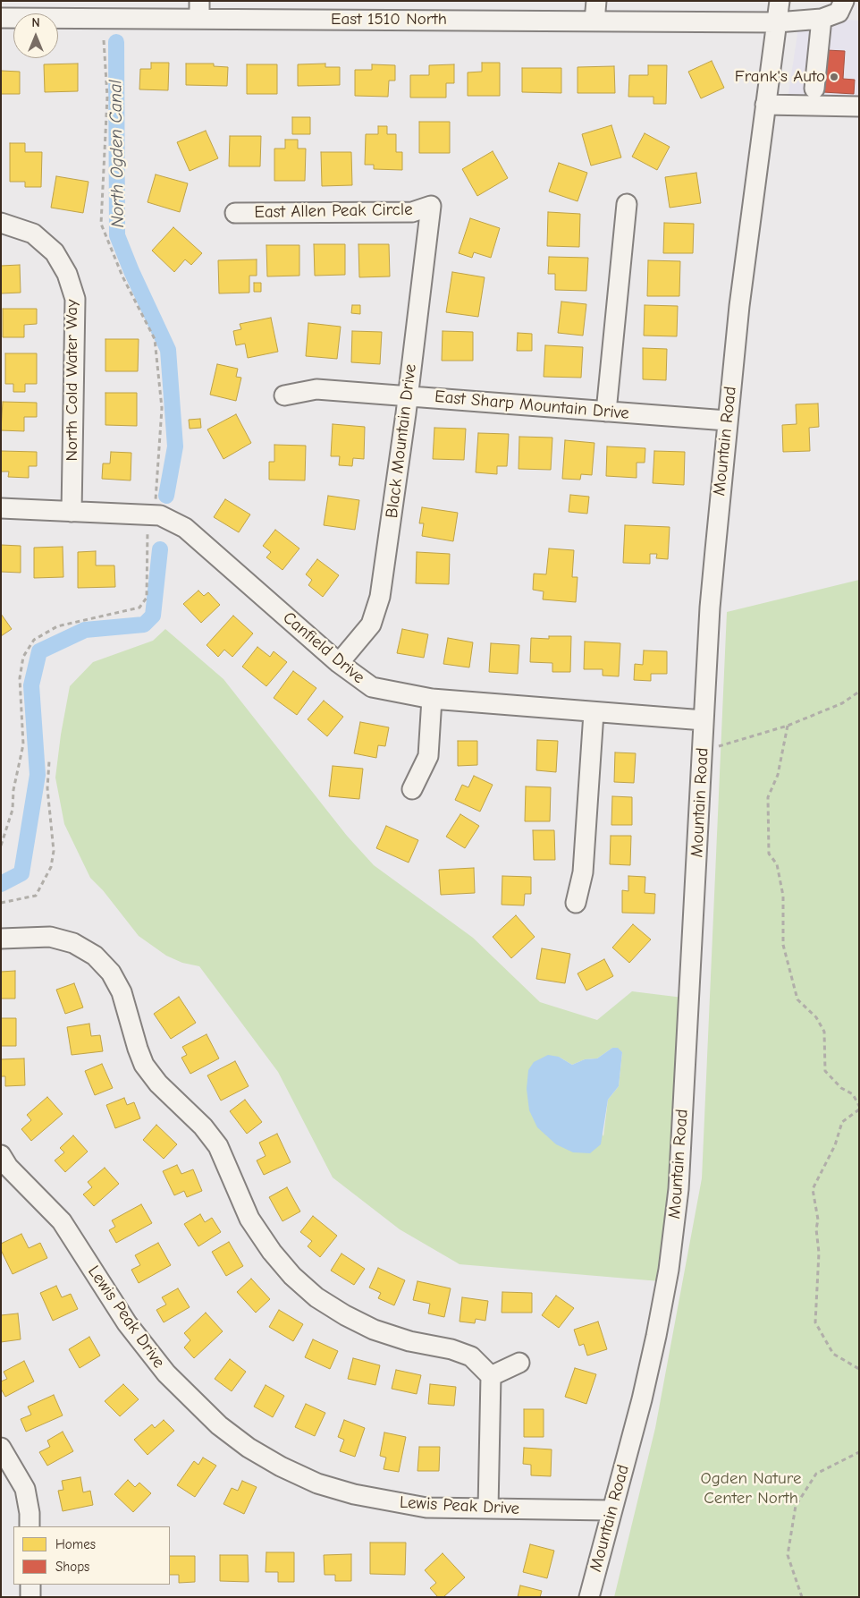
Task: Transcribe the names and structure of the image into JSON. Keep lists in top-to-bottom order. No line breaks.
{"streets":{"street":["East 1510 North","East Allen Peak Circle","North Cold Water Way","East Sharp Mountain Drive","Black Mountain Drive","Mountain Road","Canfield Drive","Lewis Peak Drive"]},"crossings":[["East 1510 North","Mountain Road"],["East Allen Peak Circle","Black Mountain Drive"],["North Cold Water Way","Canfield Drive"],["East Sharp Mountain Drive","Black Mountain Drive"],["East Sharp Mountain Drive","Mountain Road"],["Black Mountain Drive","Canfield Drive"],["Mountain Road","Canfield Drive"],["Mountain Road","Lewis Peak Drive"]],"water":["North Ogden Canal"],"parks":["Ogden Nature Center North"],"places":["Frank's Auto"],"legend":["Homes","Shops"],"north":"top"}
